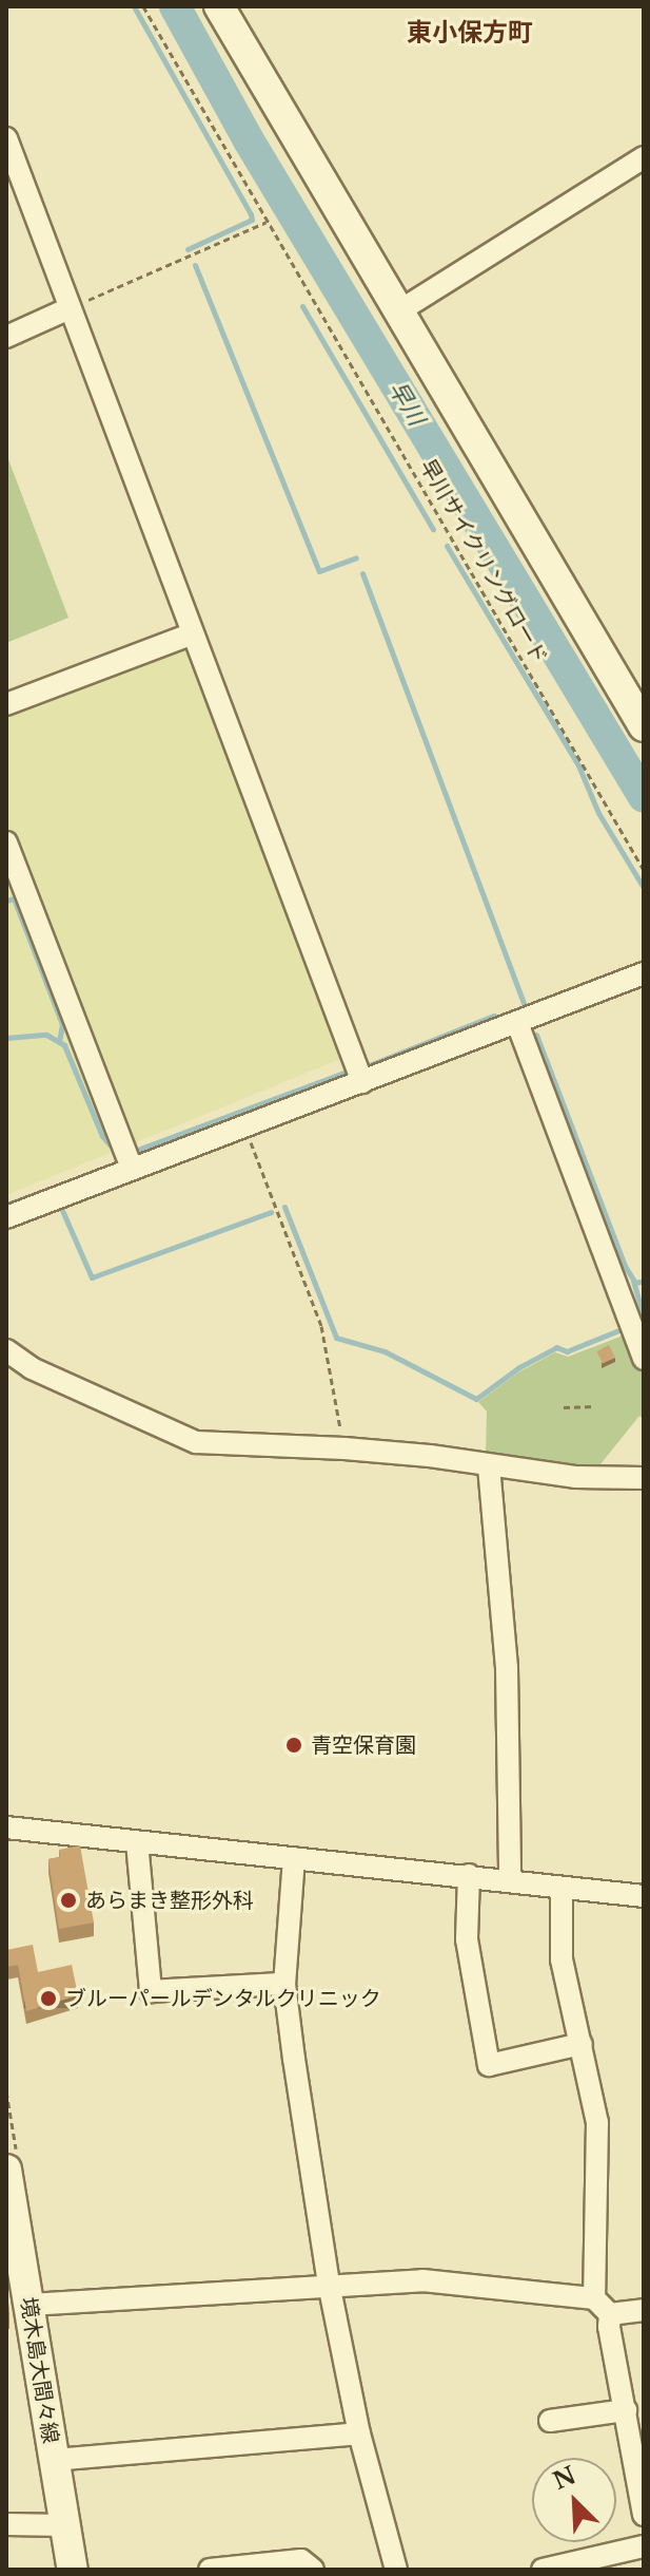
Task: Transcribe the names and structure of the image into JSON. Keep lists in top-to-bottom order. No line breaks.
{"streets":{"street":["境木島大間々線"],"path":["早川サイクリングロード"]},"districts":["東小保方町"],"water":["早川"],"places":["青空保育園","あらまき整形外科","ブルーパールデンタルクリニック"],"north":"top left"}
